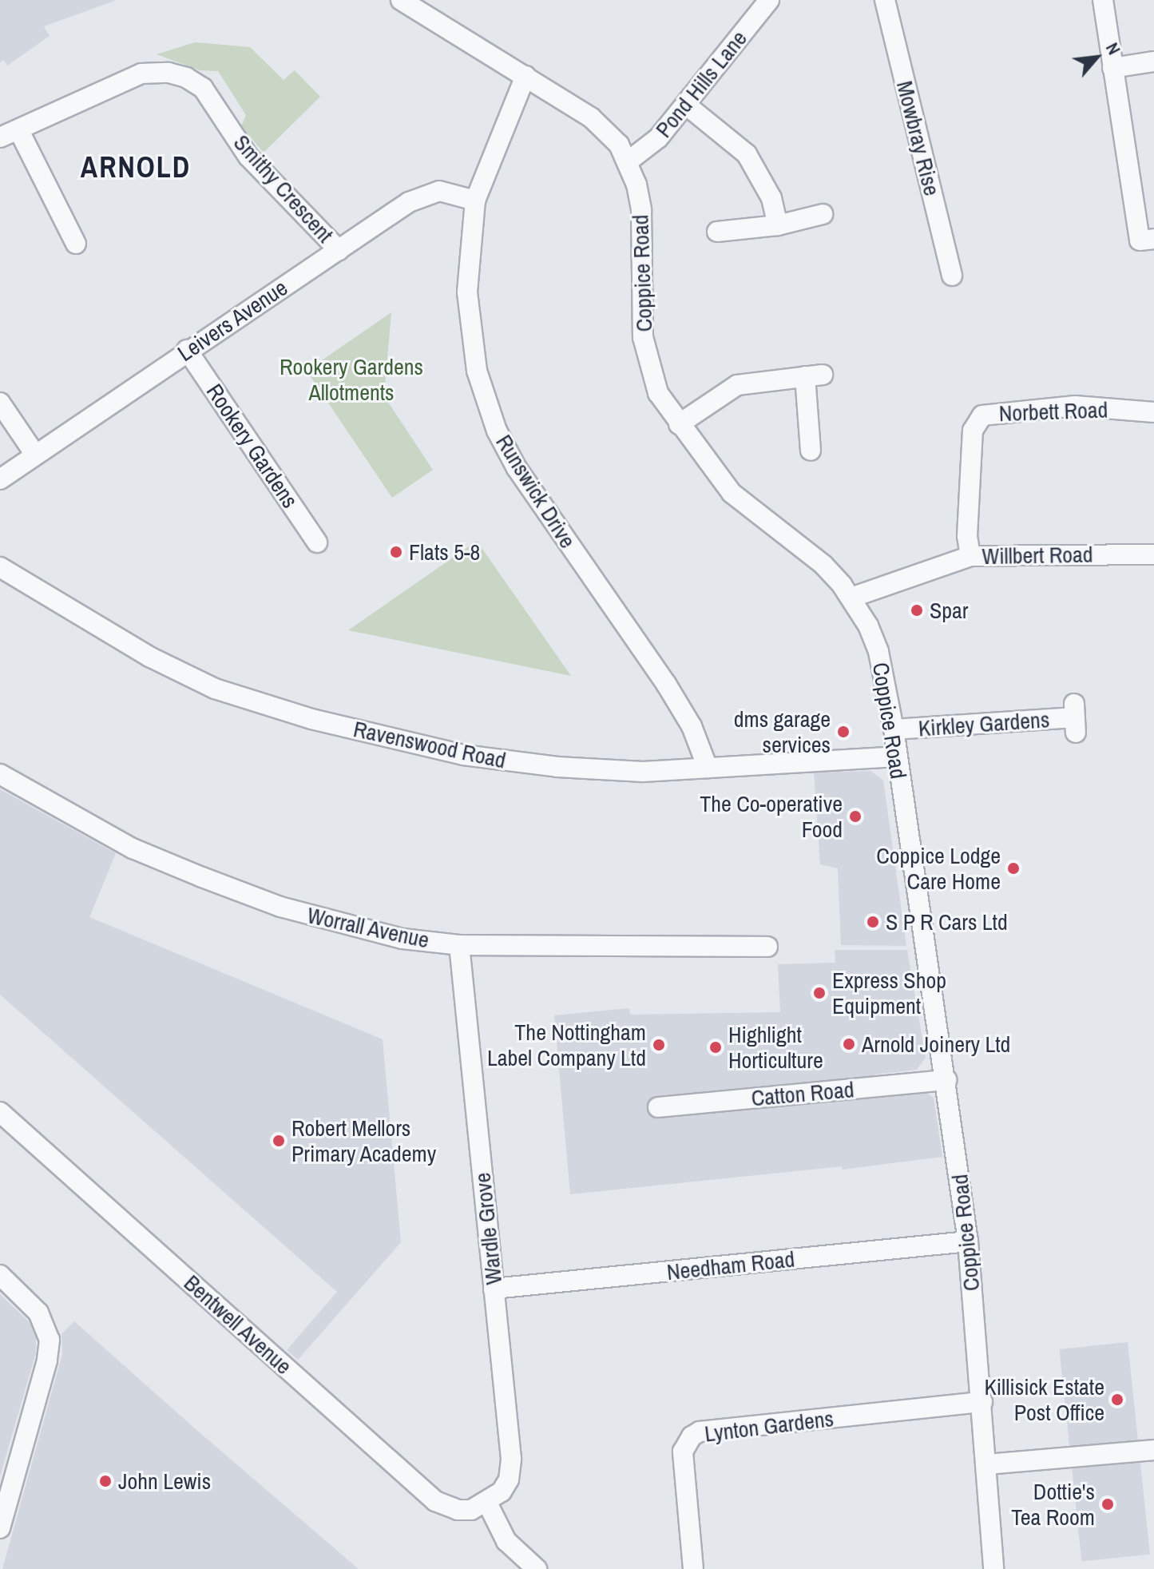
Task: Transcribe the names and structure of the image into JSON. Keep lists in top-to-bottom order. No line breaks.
{"streets":{"street":["Pond Hills Lane","Mowbray Rise","Smithy Crescent","Coppice Road","Leivers Avenue","Norbett Road","Rookery Gardens","Runswick Drive","Willbert Road","Kirkley Gardens","Ravenswood Road","Worrall Avenue","Catton Road","Wardle Grove","Needham Road","Bentwell Avenue","Lynton Gardens"]},"crossings":[["Pond Hills Lane","Coppice Road"],["Smithy Crescent","Leivers Avenue"],["Coppice Road","Runswick Drive"],["Coppice Road","Willbert Road"],["Coppice Road","Kirkley Gardens"],["Coppice Road","Ravenswood Road"],["Coppice Road","Catton Road"],["Coppice Road","Needham Road"],["Coppice Road","Lynton Gardens"],["Leivers Avenue","Rookery Gardens"],["Leivers Avenue","Runswick Drive"],["Norbett Road","Willbert Road"],["Runswick Drive","Ravenswood Road"],["Worrall Avenue","Wardle Grove"],["Wardle Grove","Needham Road"],["Wardle Grove","Bentwell Avenue"]],"districts":["ARNOLD"],"parks":["Rookery Gardens Allotments"],"places":["Flats 5-8","Spar","dms garage services","The Co-operative Food","Coppice Lodge Care Home","S P R Cars Ltd","Express Shop Equipment","Arnold Joinery Ltd","The Nottingham Label Company Ltd","Highlight Horticulture","Robert Mellors Primary Academy","Killisick Estate Post Office","John Lewis","Dottie's Tea Room"],"north":"top right"}
